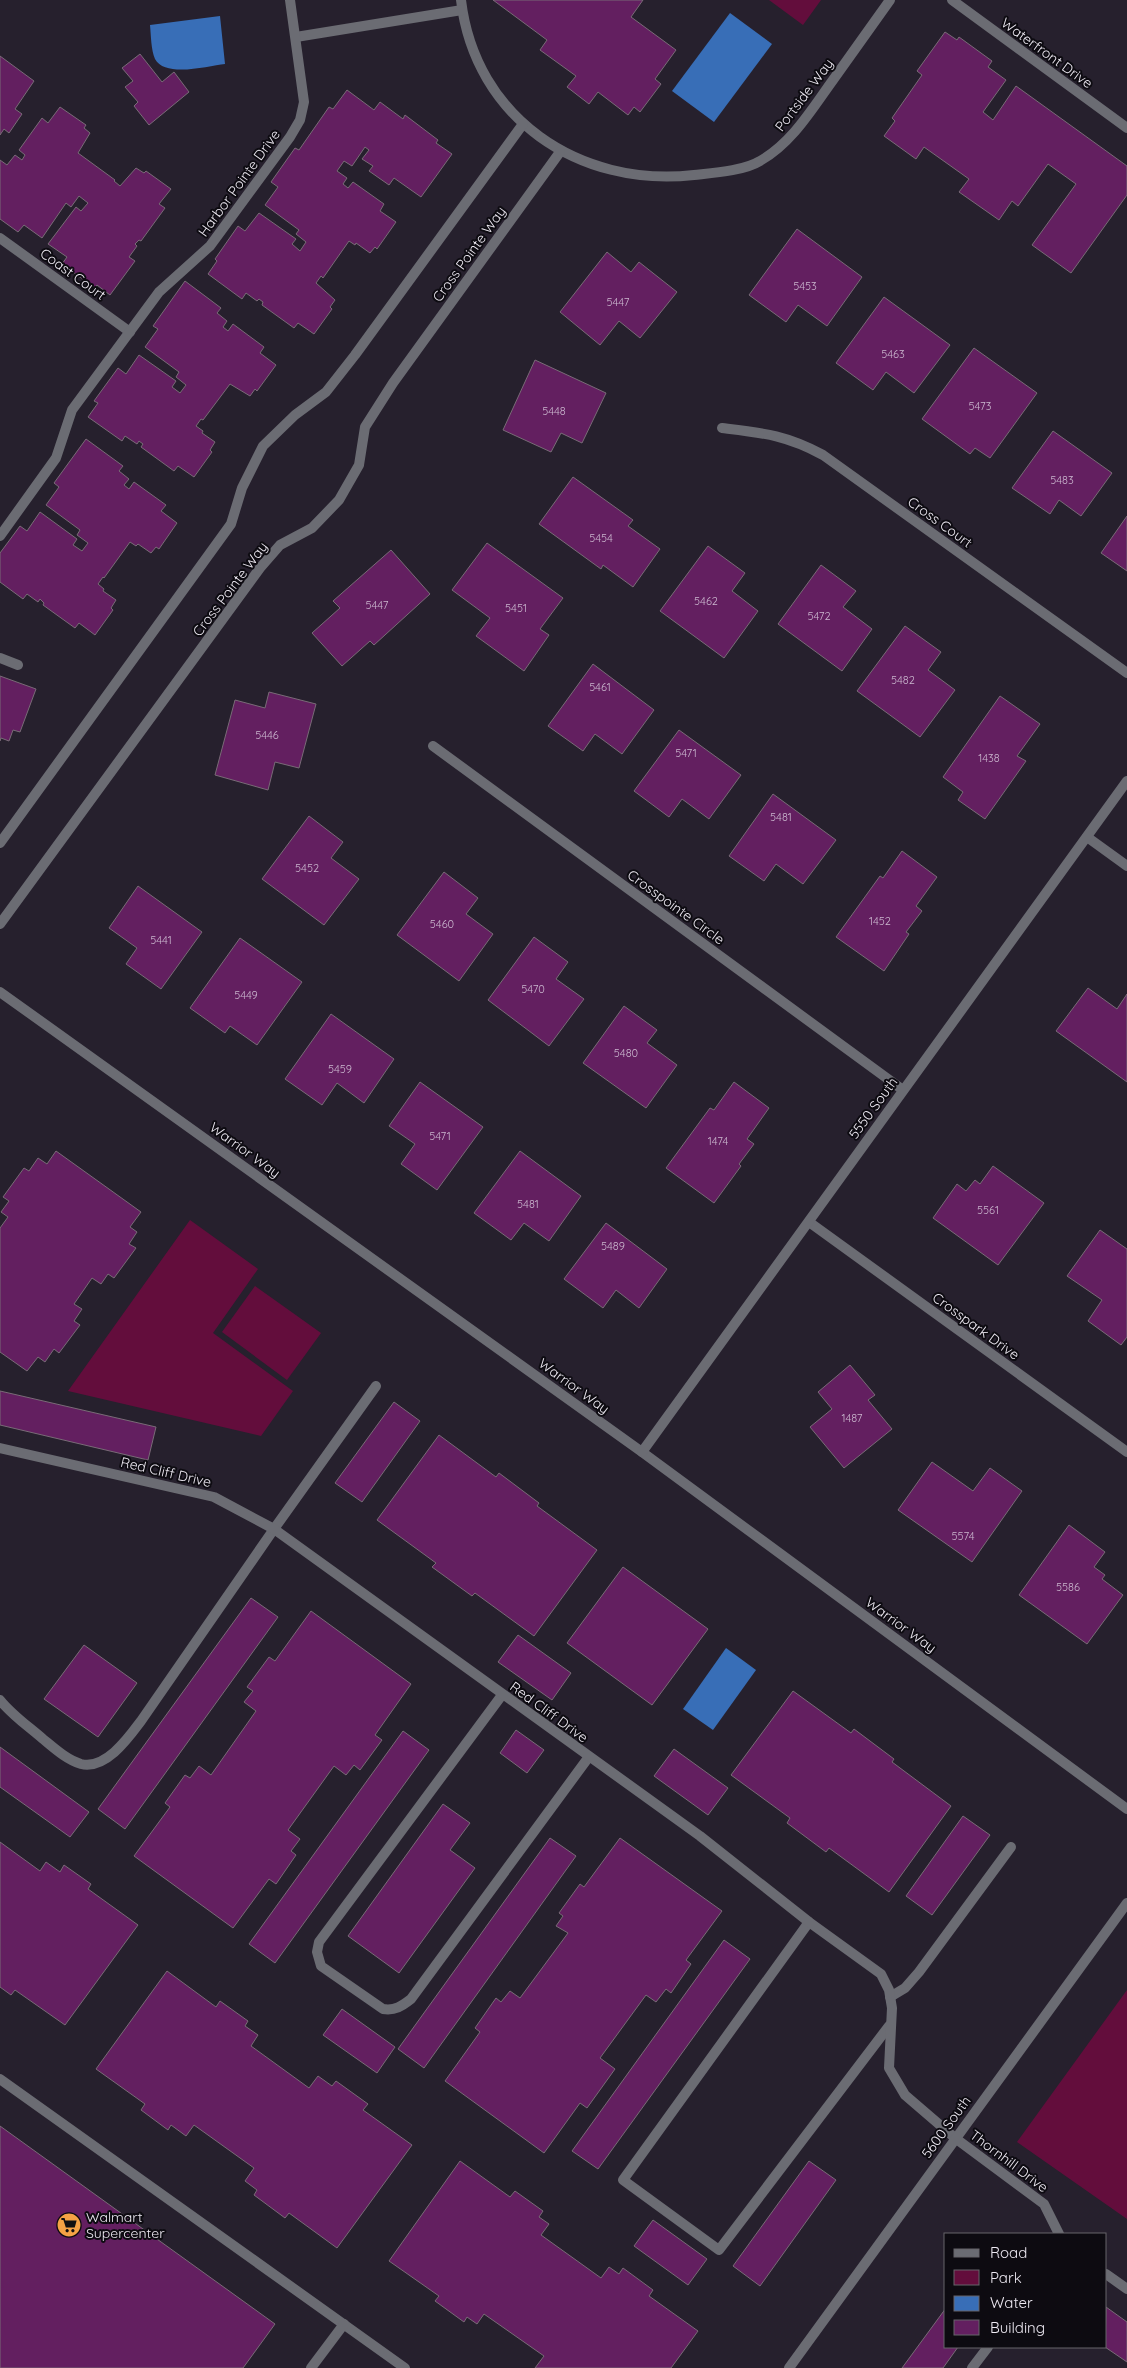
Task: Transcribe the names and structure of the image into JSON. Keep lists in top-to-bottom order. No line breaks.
{"streets":{"street":["Waterfront Drive","Portside Way","Harbor Pointe Drive","Cross Pointe Way","Coast Court","Cross Court","Crosspointe Circle","5550 South","Warrior Way","Crosspark Drive","Red Cliff Drive","5600 South","Thornhill Drive"]},"crossings":[["Portside Way","Cross Pointe Way"],["Harbor Pointe Drive","Coast Court"],["Crosspointe Circle","5550 South"],["5550 South","Warrior Way"],["5550 South","Crosspark Drive"],["Red Cliff Drive","5600 South"],["Red Cliff Drive","Thornhill Drive"],["5600 South","Thornhill Drive"]],"places":{"supermarket":["Walmart Supercenter"]},"house_numbers":["5453","5447","5463","5473","5448","5483","5454","5462","5447","5451","5472","5482","5461","5446","5471","1438","5481","5452","1452","5460","5441","5470","5449","5480","5459","5471","1474","5481","5561","5489","1487","5574","5586"],"legend":["Road","Park","Water","Building"]}
